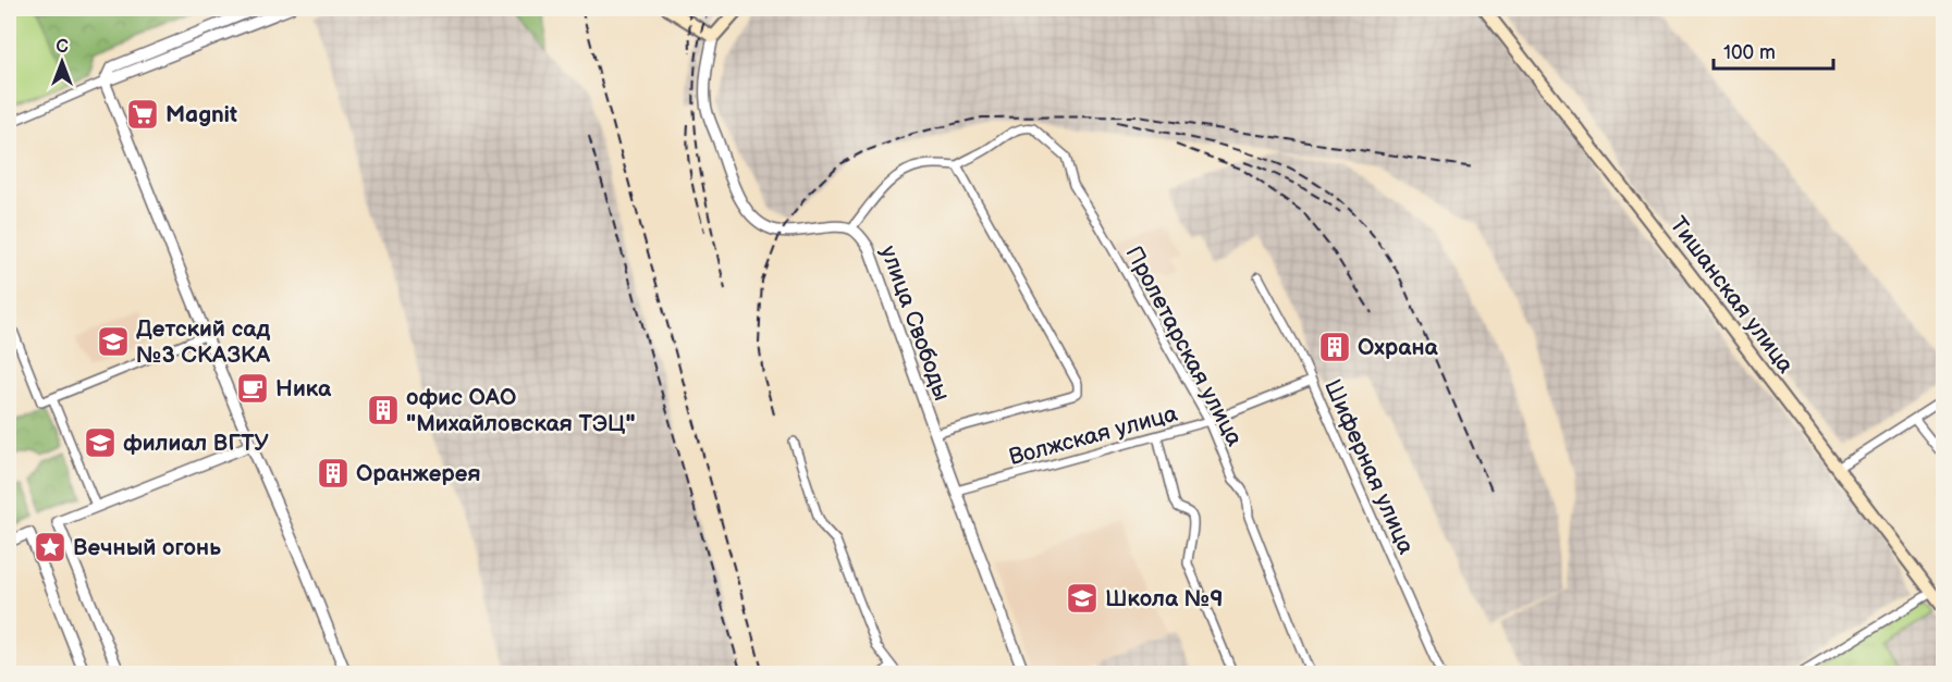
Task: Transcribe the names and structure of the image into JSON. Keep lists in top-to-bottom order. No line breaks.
{"streets":{"main road":["Тишанская улица"],"street":["улица Свободы","Пролетарская улица","Волжская улица","Шиферная улица"]},"crossings":[["улица Свободы","Волжская улица"],["Пролетарская улица","Волжская улица"],["Волжская улица","Шиферная улица"]],"places":{"supermarket":["Magnit"],"school or university":["Детский сад №3 СКАЗКА","филиал ВГТУ","Школа №9"],"building":["Охрана","офис ОАО \"Михайловская ТЭЦ\"","Оранжерея"],"cafe":["Ника"],"place":["Вечный огонь"]},"scale_bar":"100 m","north":"top"}
